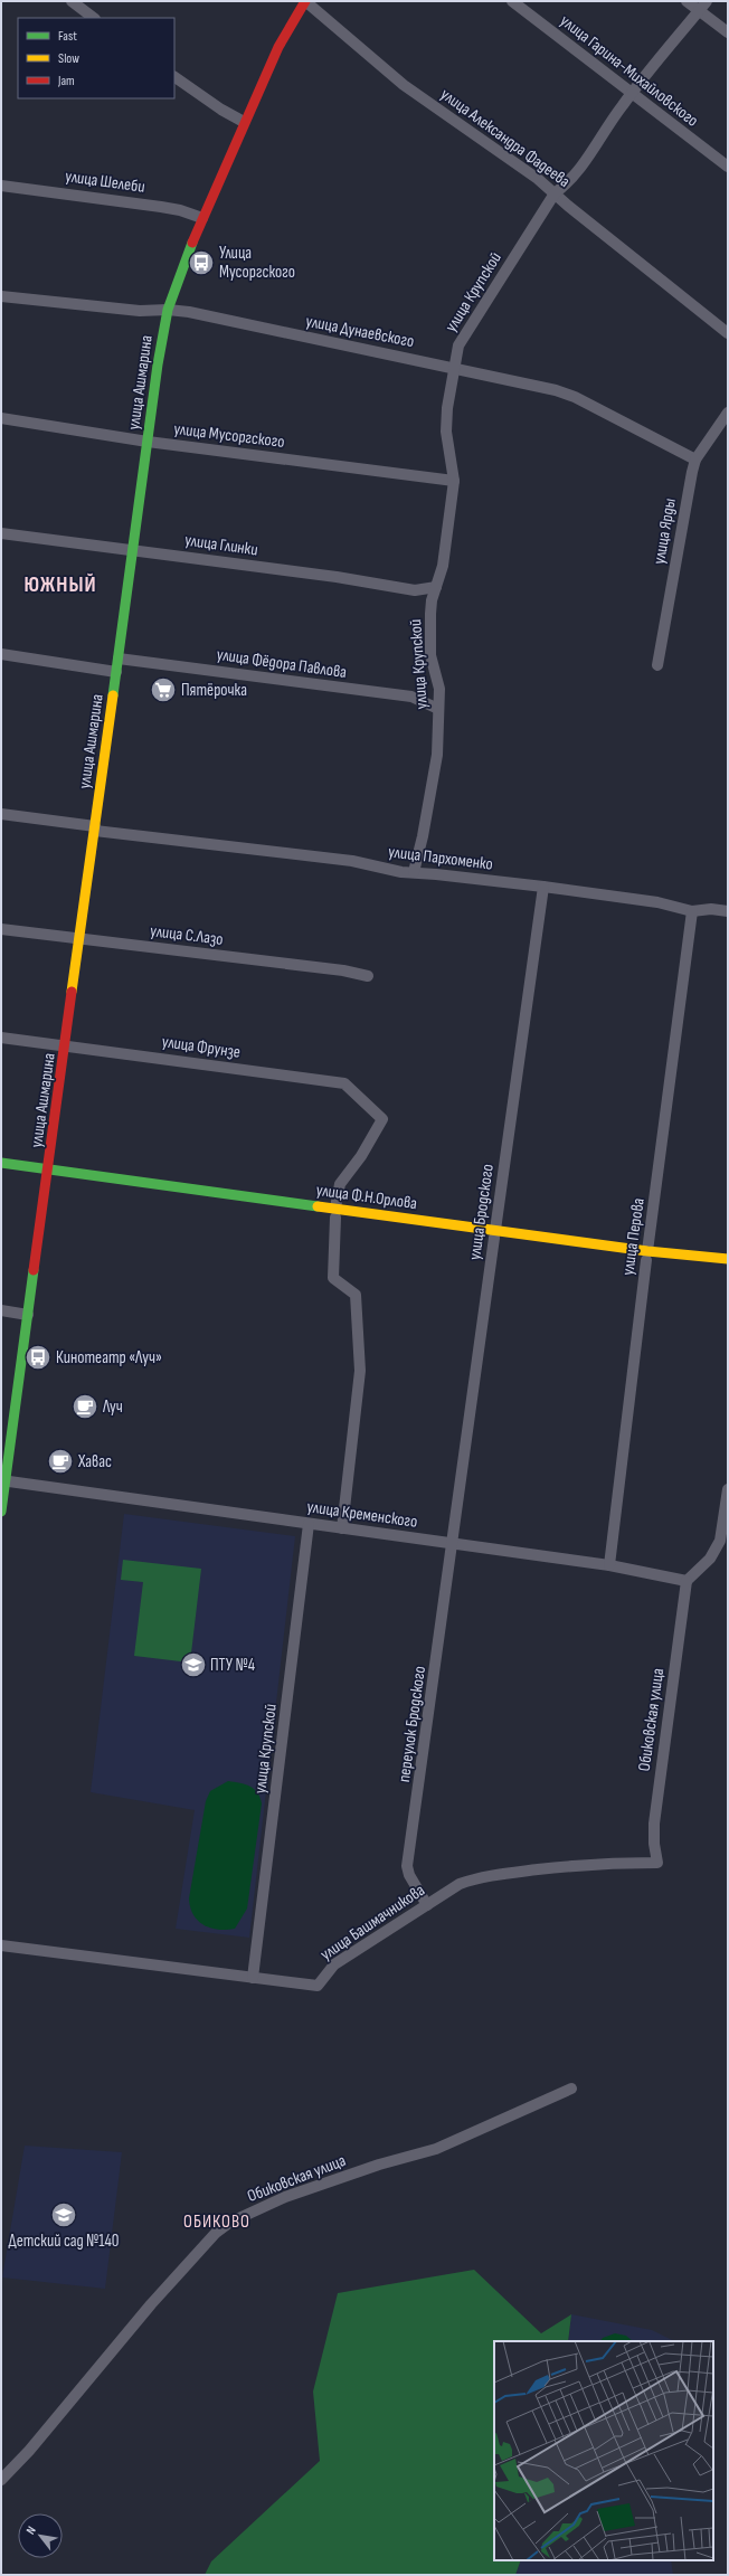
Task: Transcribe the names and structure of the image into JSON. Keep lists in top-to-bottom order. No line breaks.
{"streets":{"street":["улица Гарина-Михайловского","улица Александра Фадеева","улица Шелеби","улица Крупской","улица Дунаевского","улица Ашмарина","улица Мусоргского","улица Ярды","улица Глинки","улица Фёдора Павлова","улица Пархоменко","улица С.Лазо","улица Фрунзе","улица Ф.Н.Орлова","улица Бродского","улица Перова","улица Кременского","Обиковская улица","переулок Бродского","улица Башмачникова"]},"crossings":[["улица Гарина-Михайловского","улица Крупской"],["улица Александра Фадеева","улица Крупской"],["улица Александра Фадеева","улица Ашмарина"],["улица Шелеби","улица Ашмарина"],["улица Крупской","улица Дунаевского"],["улица Крупской","улица Мусоргского"],["улица Крупской","улица Глинки"],["улица Крупской","улица Фёдора Павлова"],["улица Крупской","улица Пархоменко"],["улица Крупской","улица Кременского"],["улица Крупской","улица Башмачникова"],["улица Дунаевского","улица Ашмарина"],["улица Дунаевского","улица Ярды"],["улица Ашмарина","улица Мусоргского"],["улица Ашмарина","улица Глинки"],["улица Ашмарина","улица Фёдора Павлова"],["улица Ашмарина","улица Пархоменко"],["улица Ашмарина","улица С.Лазо"],["улица Ашмарина","улица Фрунзе"],["улица Ашмарина","улица Ф.Н.Орлова"],["улица Ашмарина","улица Кременского"],["улица Пархоменко","улица Бродского"],["улица Пархоменко","улица Перова"],["улица Фрунзе","улица Ф.Н.Орлова"],["улица Ф.Н.Орлова","улица Бродского"],["улица Ф.Н.Орлова","улица Перова"],["улица Бродского","улица Кременского"],["улица Бродского","переулок Бродского"],["улица Перова","улица Кременского"],["улица Кременского","Обиковская улица"],["улица Кременского","переулок Бродского"],["Обиковская улица","улица Башмачникова"],["переулок Бродского","улица Башмачникова"]],"districts":["ЮЖНЫЙ","ОБИКОВО"],"places":{"bus stop":["Улица Мусоргского","Кинотеатр «Луч»"],"supermarket":["Пятёрочка"],"cafe":["Луч","Хавас"],"school or university":["ПТУ №4","Детский сад №140"]},"legend":["Fast","Slow","Jam"],"north":"top left"}
